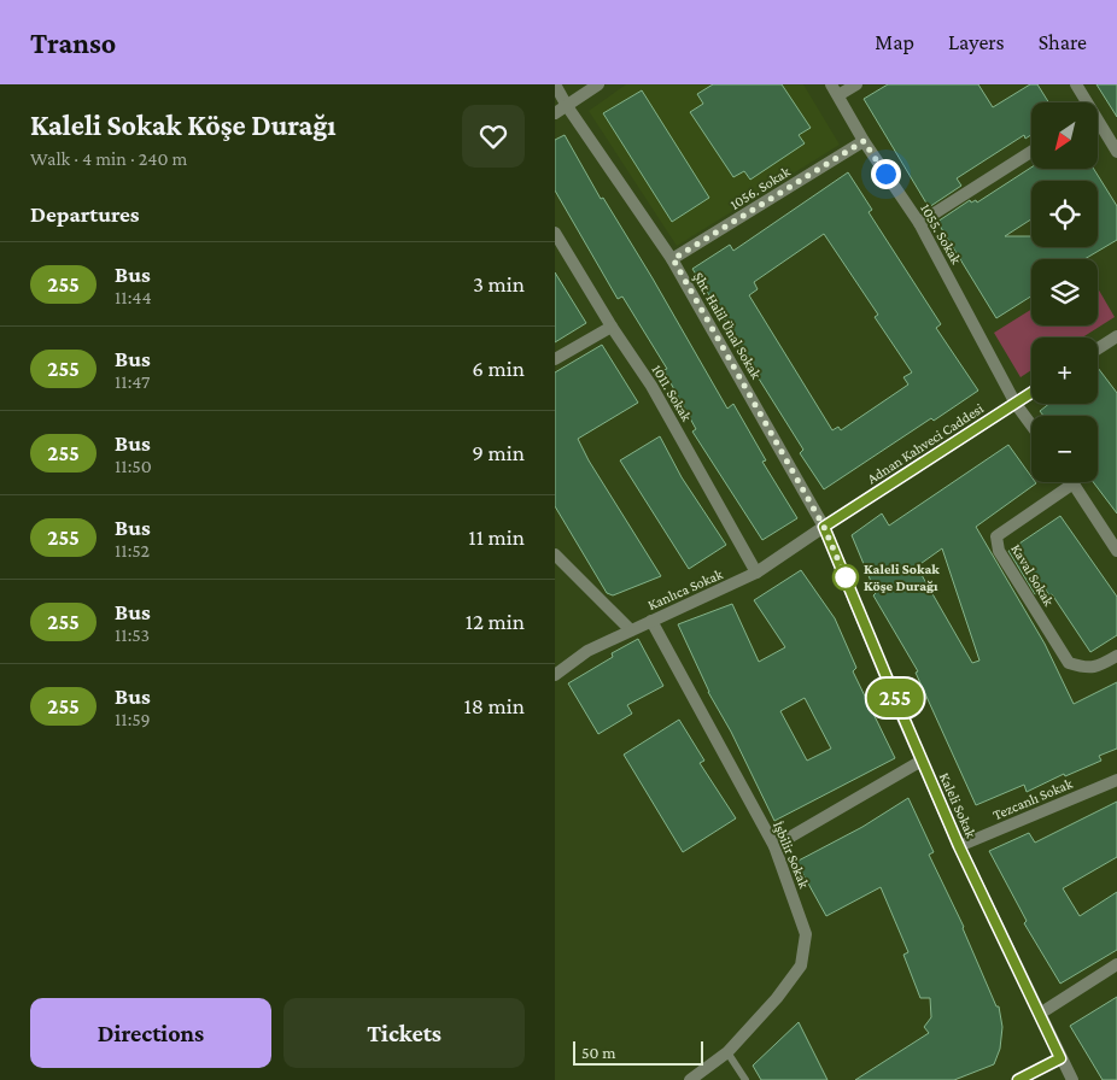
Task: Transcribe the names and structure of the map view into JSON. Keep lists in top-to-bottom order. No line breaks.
{"streets":{"street":["1056. Sokak","1055. Sokak","Şht. Halil Ünal Sokak","1011. Sokak","Adnan Kahveci Caddesi","Kaval Sokak","Kanlıca Sokak","Tezcanlı Sokak","Kaleli Sokak","İşbilir Sokak"]},"crossings":[["1056. Sokak","1055. Sokak"],["1056. Sokak","Şht. Halil Ünal Sokak"],["1055. Sokak","Adnan Kahveci Caddesi"],["Şht. Halil Ünal Sokak","Adnan Kahveci Caddesi"],["Şht. Halil Ünal Sokak","Kanlıca Sokak"],["Şht. Halil Ünal Sokak","Kaleli Sokak"],["1011. Sokak","Kanlıca Sokak"],["Adnan Kahveci Caddesi","Kanlıca Sokak"],["Adnan Kahveci Caddesi","Kaleli Sokak"],["Kanlıca Sokak","Kaleli Sokak"],["Kanlıca Sokak","İşbilir Sokak"],["Tezcanlı Sokak","Kaleli Sokak"]],"places":["Kaleli Sokak Köşe Durağı"],"lines":["bus line 255"],"scale_bar":"50 m","north":"bottom left","page":{"header":"Transo","nav":["Map","Layers","Share"],"heading":[["Kaleli Sokak Köşe Durağı","Walk · 4 min · 240 m"],"Departures"],"on_map":"255","map_buttons":["+","−"],"list":[{"mark":"255","name":"Bus","note":"11:44","value":"3 min"},{"mark":"255","name":"Bus","note":"11:47","value":"6 min"},{"mark":"255","name":"Bus","note":"11:50","value":"9 min"},{"mark":"255","name":"Bus","note":"11:52","value":"11 min"},{"mark":"255","name":"Bus","note":"11:53","value":"12 min"},{"mark":"255","name":"Bus","note":"11:59","value":"18 min"}],"buttons":["Directions","Tickets"],"scale":"50 m"}}
